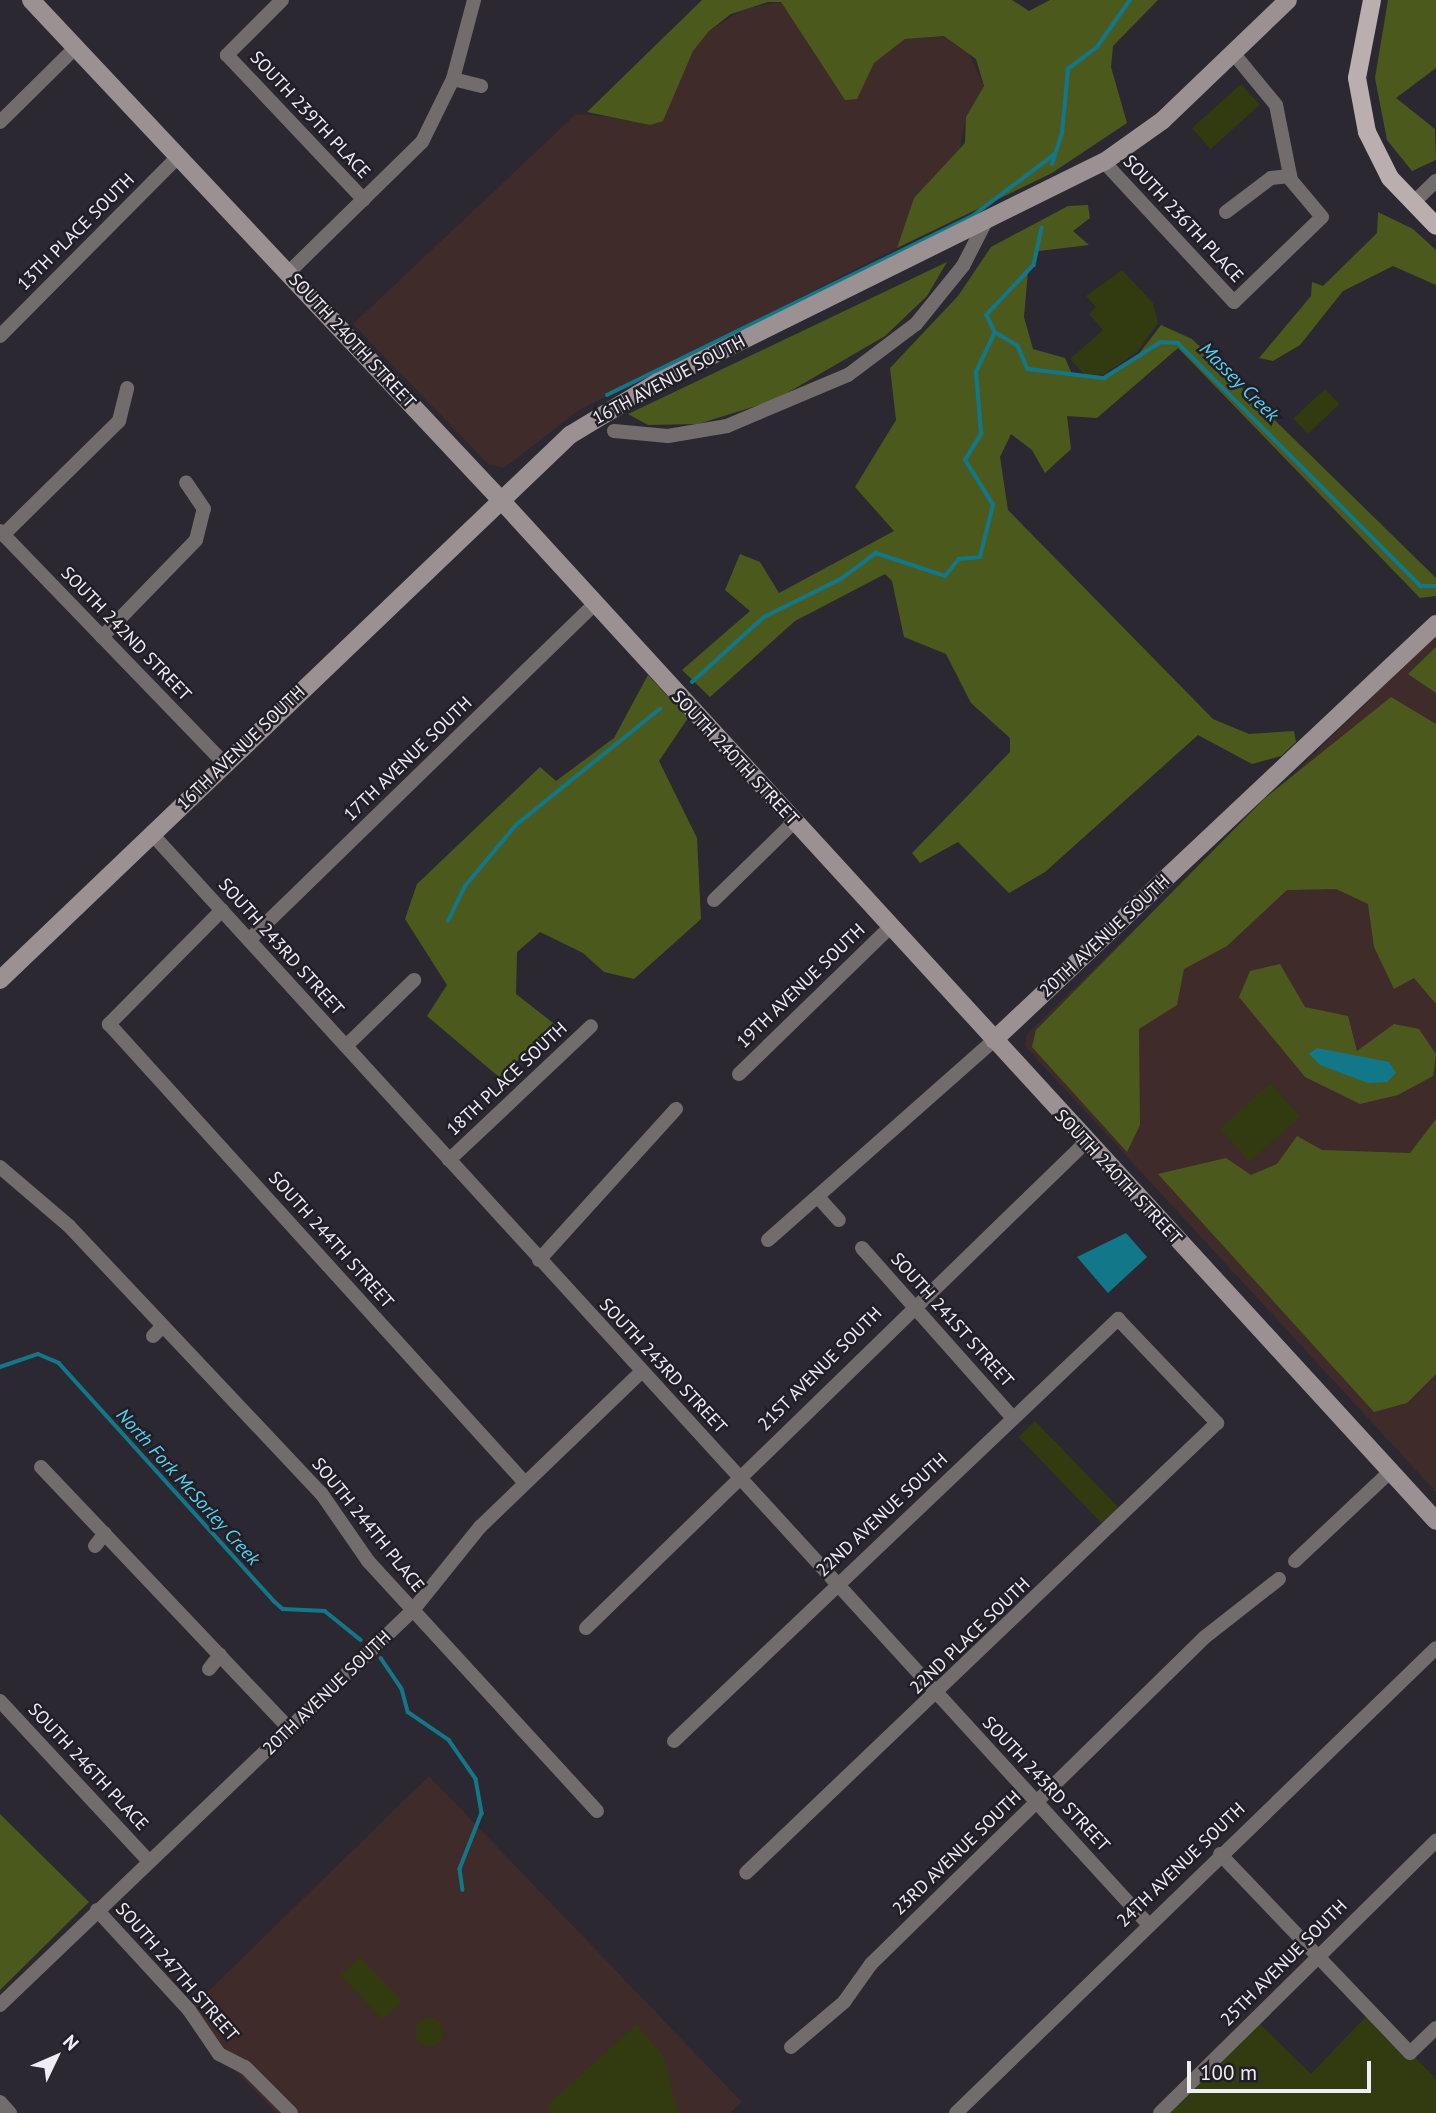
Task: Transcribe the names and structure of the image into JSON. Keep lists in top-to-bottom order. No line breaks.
{"streets":{"main road":["SOUTH 240TH STREET","16TH AVENUE SOUTH","20TH AVENUE SOUTH"],"street":["SOUTH 239TH PLACE","SOUTH 236TH PLACE","13TH PLACE SOUTH","SOUTH 242ND STREET","17TH AVENUE SOUTH","SOUTH 243RD STREET","19TH AVENUE SOUTH","18TH PLACE SOUTH","SOUTH 244TH STREET","SOUTH 241ST STREET","21ST AVENUE SOUTH","22ND AVENUE SOUTH","SOUTH 244TH PLACE","22ND PLACE SOUTH","SOUTH 246TH PLACE","23RD AVENUE SOUTH","24TH AVENUE SOUTH","25TH AVENUE SOUTH","SOUTH 247TH STREET"]},"crossings":[["SOUTH 236TH PLACE","16TH AVENUE SOUTH"],["13TH PLACE SOUTH","SOUTH 240TH STREET"],["SOUTH 240TH STREET","16TH AVENUE SOUTH"],["SOUTH 240TH STREET","17TH AVENUE SOUTH"],["SOUTH 240TH STREET","20TH AVENUE SOUTH"],["SOUTH 240TH STREET","19TH AVENUE SOUTH"],["SOUTH 240TH STREET","21ST AVENUE SOUTH"],["16TH AVENUE SOUTH","SOUTH 242ND STREET"],["16TH AVENUE SOUTH","SOUTH 243RD STREET"],["17TH AVENUE SOUTH","SOUTH 243RD STREET"],["20TH AVENUE SOUTH","SOUTH 243RD STREET"],["20TH AVENUE SOUTH","SOUTH 244TH STREET"],["20TH AVENUE SOUTH","SOUTH 244TH PLACE"],["20TH AVENUE SOUTH","SOUTH 246TH PLACE"],["20TH AVENUE SOUTH","SOUTH 247TH STREET"],["SOUTH 243RD STREET","18TH PLACE SOUTH"],["SOUTH 243RD STREET","SOUTH 244TH STREET"],["SOUTH 243RD STREET","21ST AVENUE SOUTH"],["SOUTH 243RD STREET","22ND AVENUE SOUTH"],["SOUTH 243RD STREET","22ND PLACE SOUTH"],["SOUTH 243RD STREET","23RD AVENUE SOUTH"],["SOUTH 243RD STREET","24TH AVENUE SOUTH"],["SOUTH 241ST STREET","21ST AVENUE SOUTH"],["SOUTH 241ST STREET","22ND AVENUE SOUTH"],["22ND AVENUE SOUTH","22ND PLACE SOUTH"]],"water":["Massey Creek","North Fork McSorley Creek"],"scale_bar":"100 m","north":"top right"}
